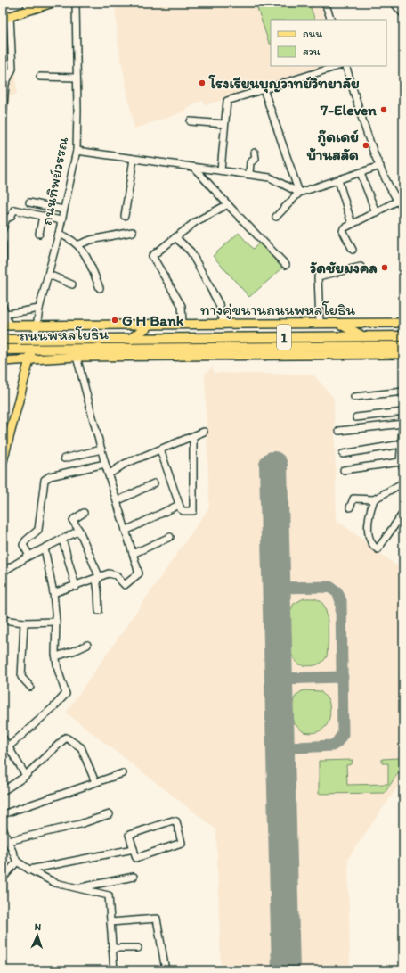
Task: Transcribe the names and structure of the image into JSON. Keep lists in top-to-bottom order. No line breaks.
{"streets":{"highway":["ถนนพหลโยธิน","1"],"main road":["ทางคู่ขนานถนนพหลโยธิน"],"street":["ถนนทิพย์วรรณ"]},"crossings":[["ถนนทิพย์วรรณ","ทางคู่ขนานถนนพหลโยธิน"],["ถนนทิพย์วรรณ","ถนนพหลโยธิน"]],"places":["โรงเรียนบุญวาทย์วิทยาลัย","7-Eleven","กู๊ดเดย์ บ้านสลัด","วัดชัยมงคล","G H Bank"],"legend":["ถนน","สวน"],"north":"top"}
